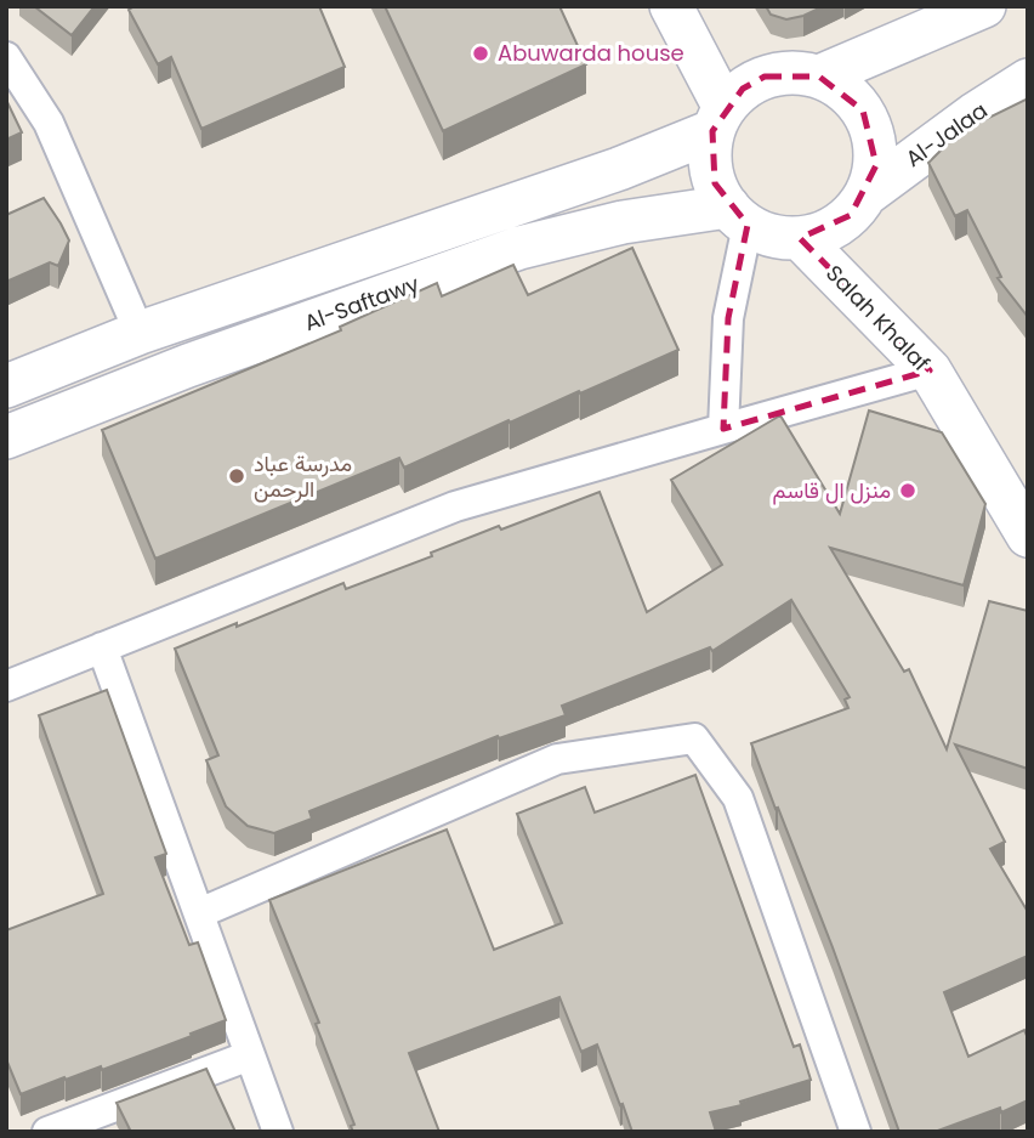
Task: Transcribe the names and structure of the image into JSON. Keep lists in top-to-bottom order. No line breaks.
{"streets":{"main road":["Al-Jalaa","Al-Saftawy","Salah Khalaf"]},"crossings":[["Al-Jalaa","Al-Saftawy"],["Al-Jalaa","Salah Khalaf"],["Al-Saftawy","Salah Khalaf"]],"places":["Abuwarda house","مدرسة عباد الرحمن","منزل ال قاسم"]}
